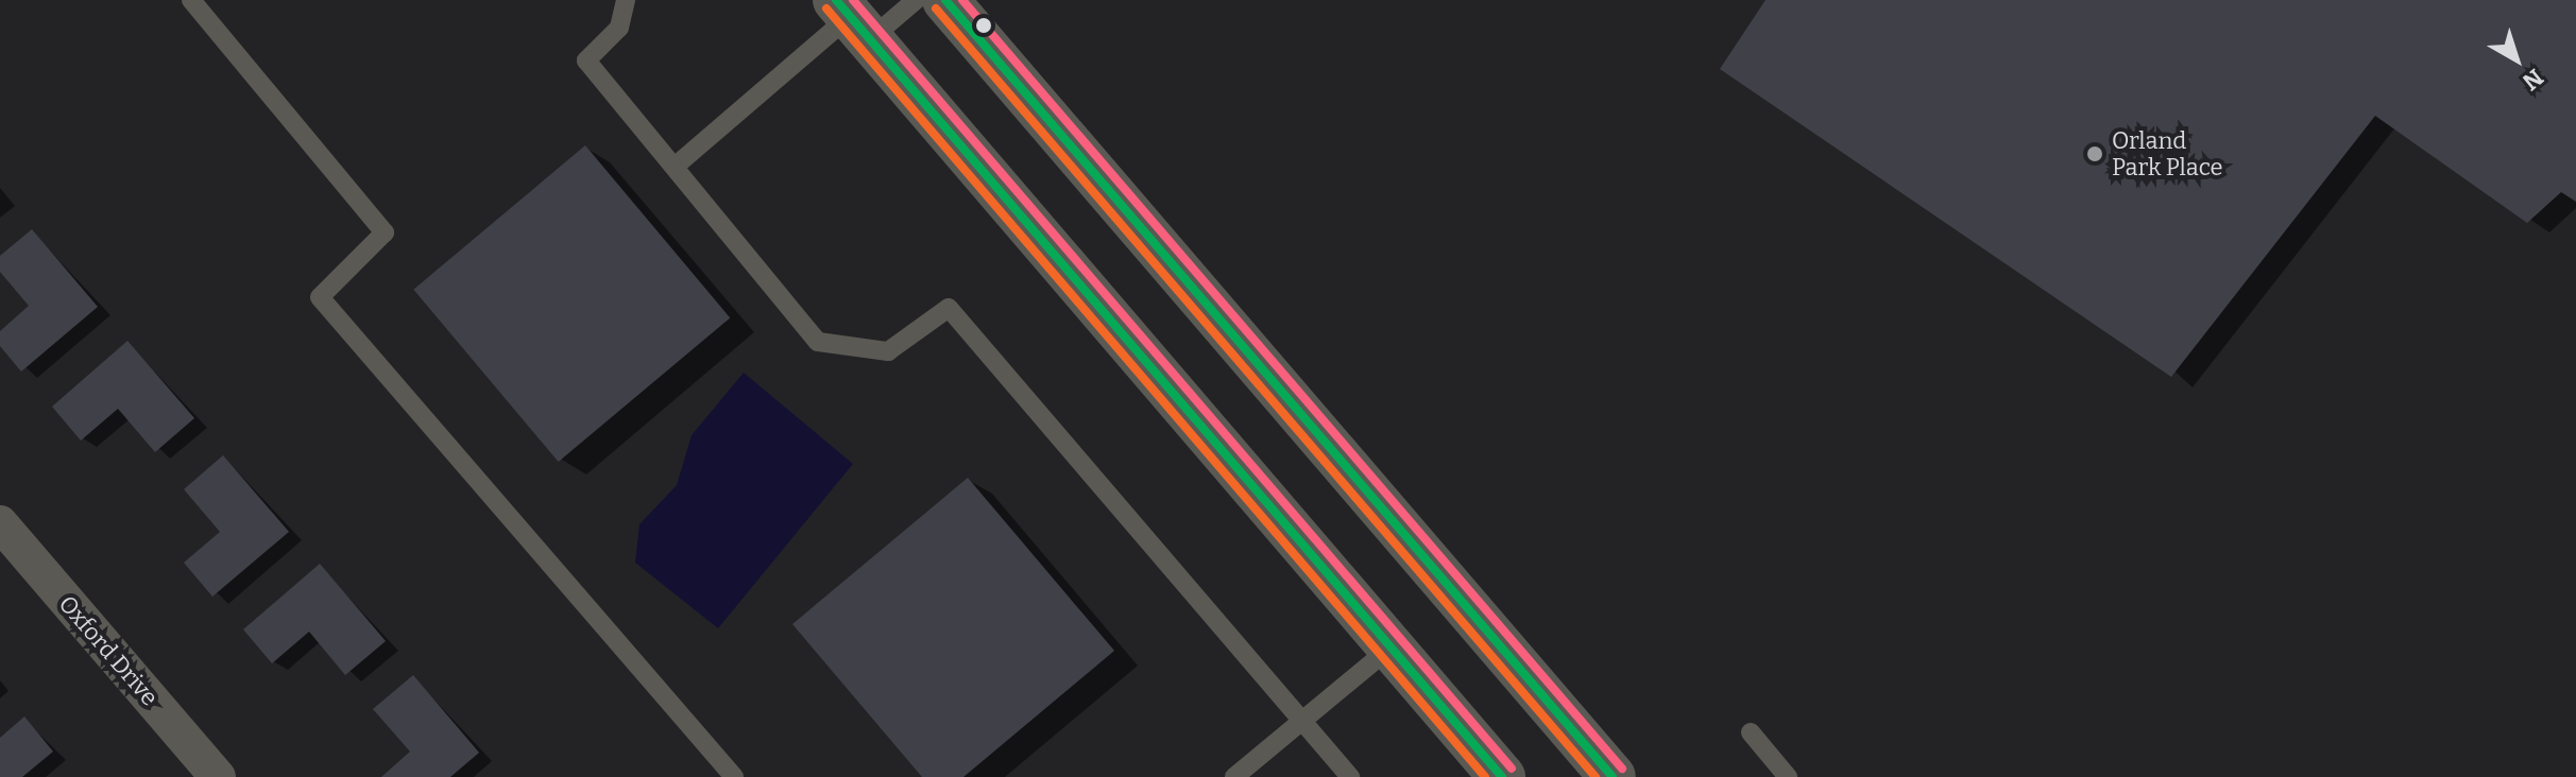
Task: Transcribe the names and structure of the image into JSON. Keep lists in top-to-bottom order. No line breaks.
{"streets":{"street":["Oxford Drive"]},"places":["Orland Park Place"],"north":"bottom right"}
